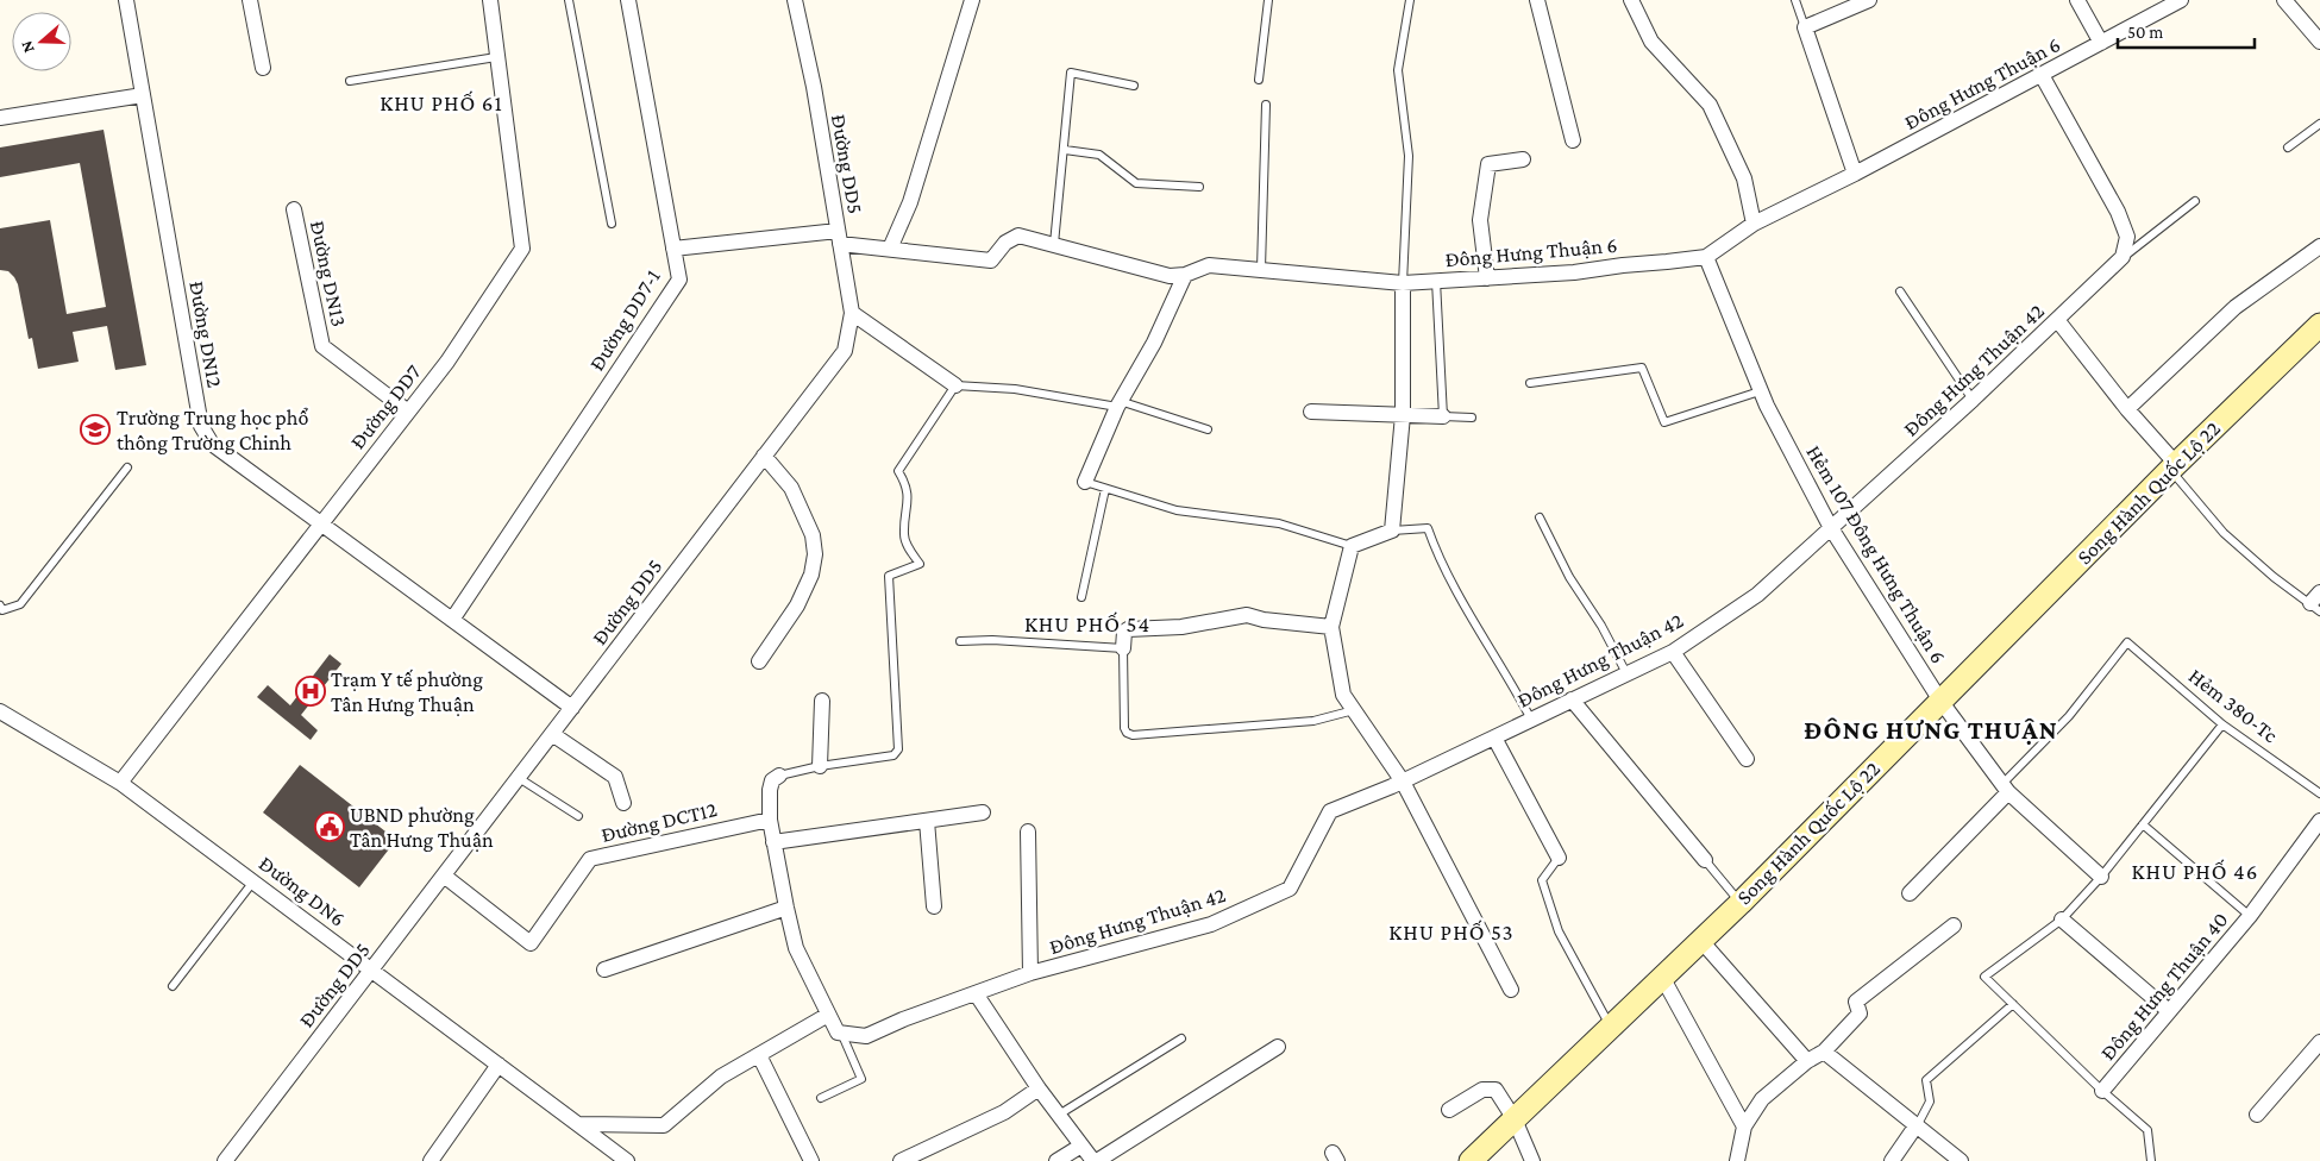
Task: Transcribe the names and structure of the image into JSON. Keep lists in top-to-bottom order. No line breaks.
{"streets":{"street":["Đông Hưng Thuận 6","Đường DD5","Đường DN13","Đường DD7-1","Đường DN12","Đông Hưng Thuận 42","Đường DD7","Song Hành Quốc Lộ 22","Hẻm 107 Đông Hưng Thuận 6","Đường DCT12","Đường DN6","Đông Hưng Thuận 40"],"lane":["Hẻm 380-Tc"]},"crossings":[["Đông Hưng Thuận 6","Đường DD5"],["Đông Hưng Thuận 6","Đường DD7-1"],["Đông Hưng Thuận 6","Hẻm 107 Đông Hưng Thuận 6"],["Đường DD5","Đường DN12"],["Đường DD5","Đường DCT12"],["Đường DD5","Đường DN6"],["Đường DN13","Đường DD7"],["Đường DD7-1","Đường DN12"],["Đường DN12","Đường DD7"],["Đông Hưng Thuận 42","Hẻm 107 Đông Hưng Thuận 6"],["Đường DD7","Đường DN6"],["Song Hành Quốc Lộ 22","Hẻm 107 Đông Hưng Thuận 6"],["Hẻm 107 Đông Hưng Thuận 6","Hẻm 380-Tc"]],"districts":["KHU PHỐ 61","KHU PHỐ 54","ĐÔNG HƯNG THUẬN","KHU PHỐ 46","KHU PHỐ 53"],"places":{"school or university":["Trường Trung học phổ thông Trường Chinh"],"hospital":["Trạm Y tế phường Tân Hưng Thuận"],"public building":["UBND phường Tân Hưng Thuận"]},"scale_bar":"50 m","north":"left"}
